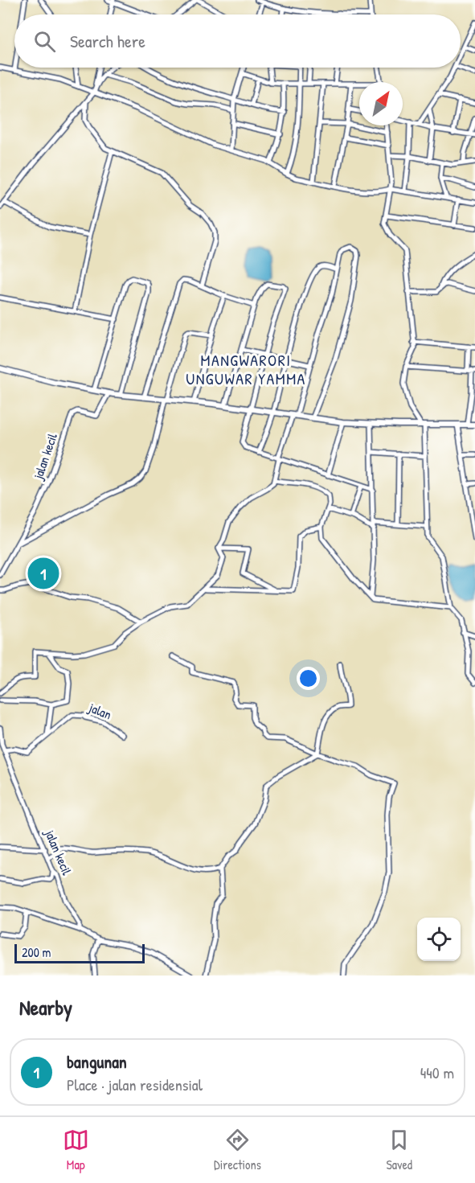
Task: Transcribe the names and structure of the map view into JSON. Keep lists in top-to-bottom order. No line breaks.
{"streets":{"street":["jalan kecil","jalan"]},"crossings":[["jalan kecil","jalan"]],"districts":["MANGWARORI UNGUWAR YAMMA"],"scale_bar":"200 m","north":"top right","page":{"search":"Search here","pins":"1","scale":"200 m","heading":"Nearby","list":[{"mark":"1","name":"bangunan","note":"Place · jalan residensial","value":"440 m"}],"nav":["Map","Directions","Saved"]}}
